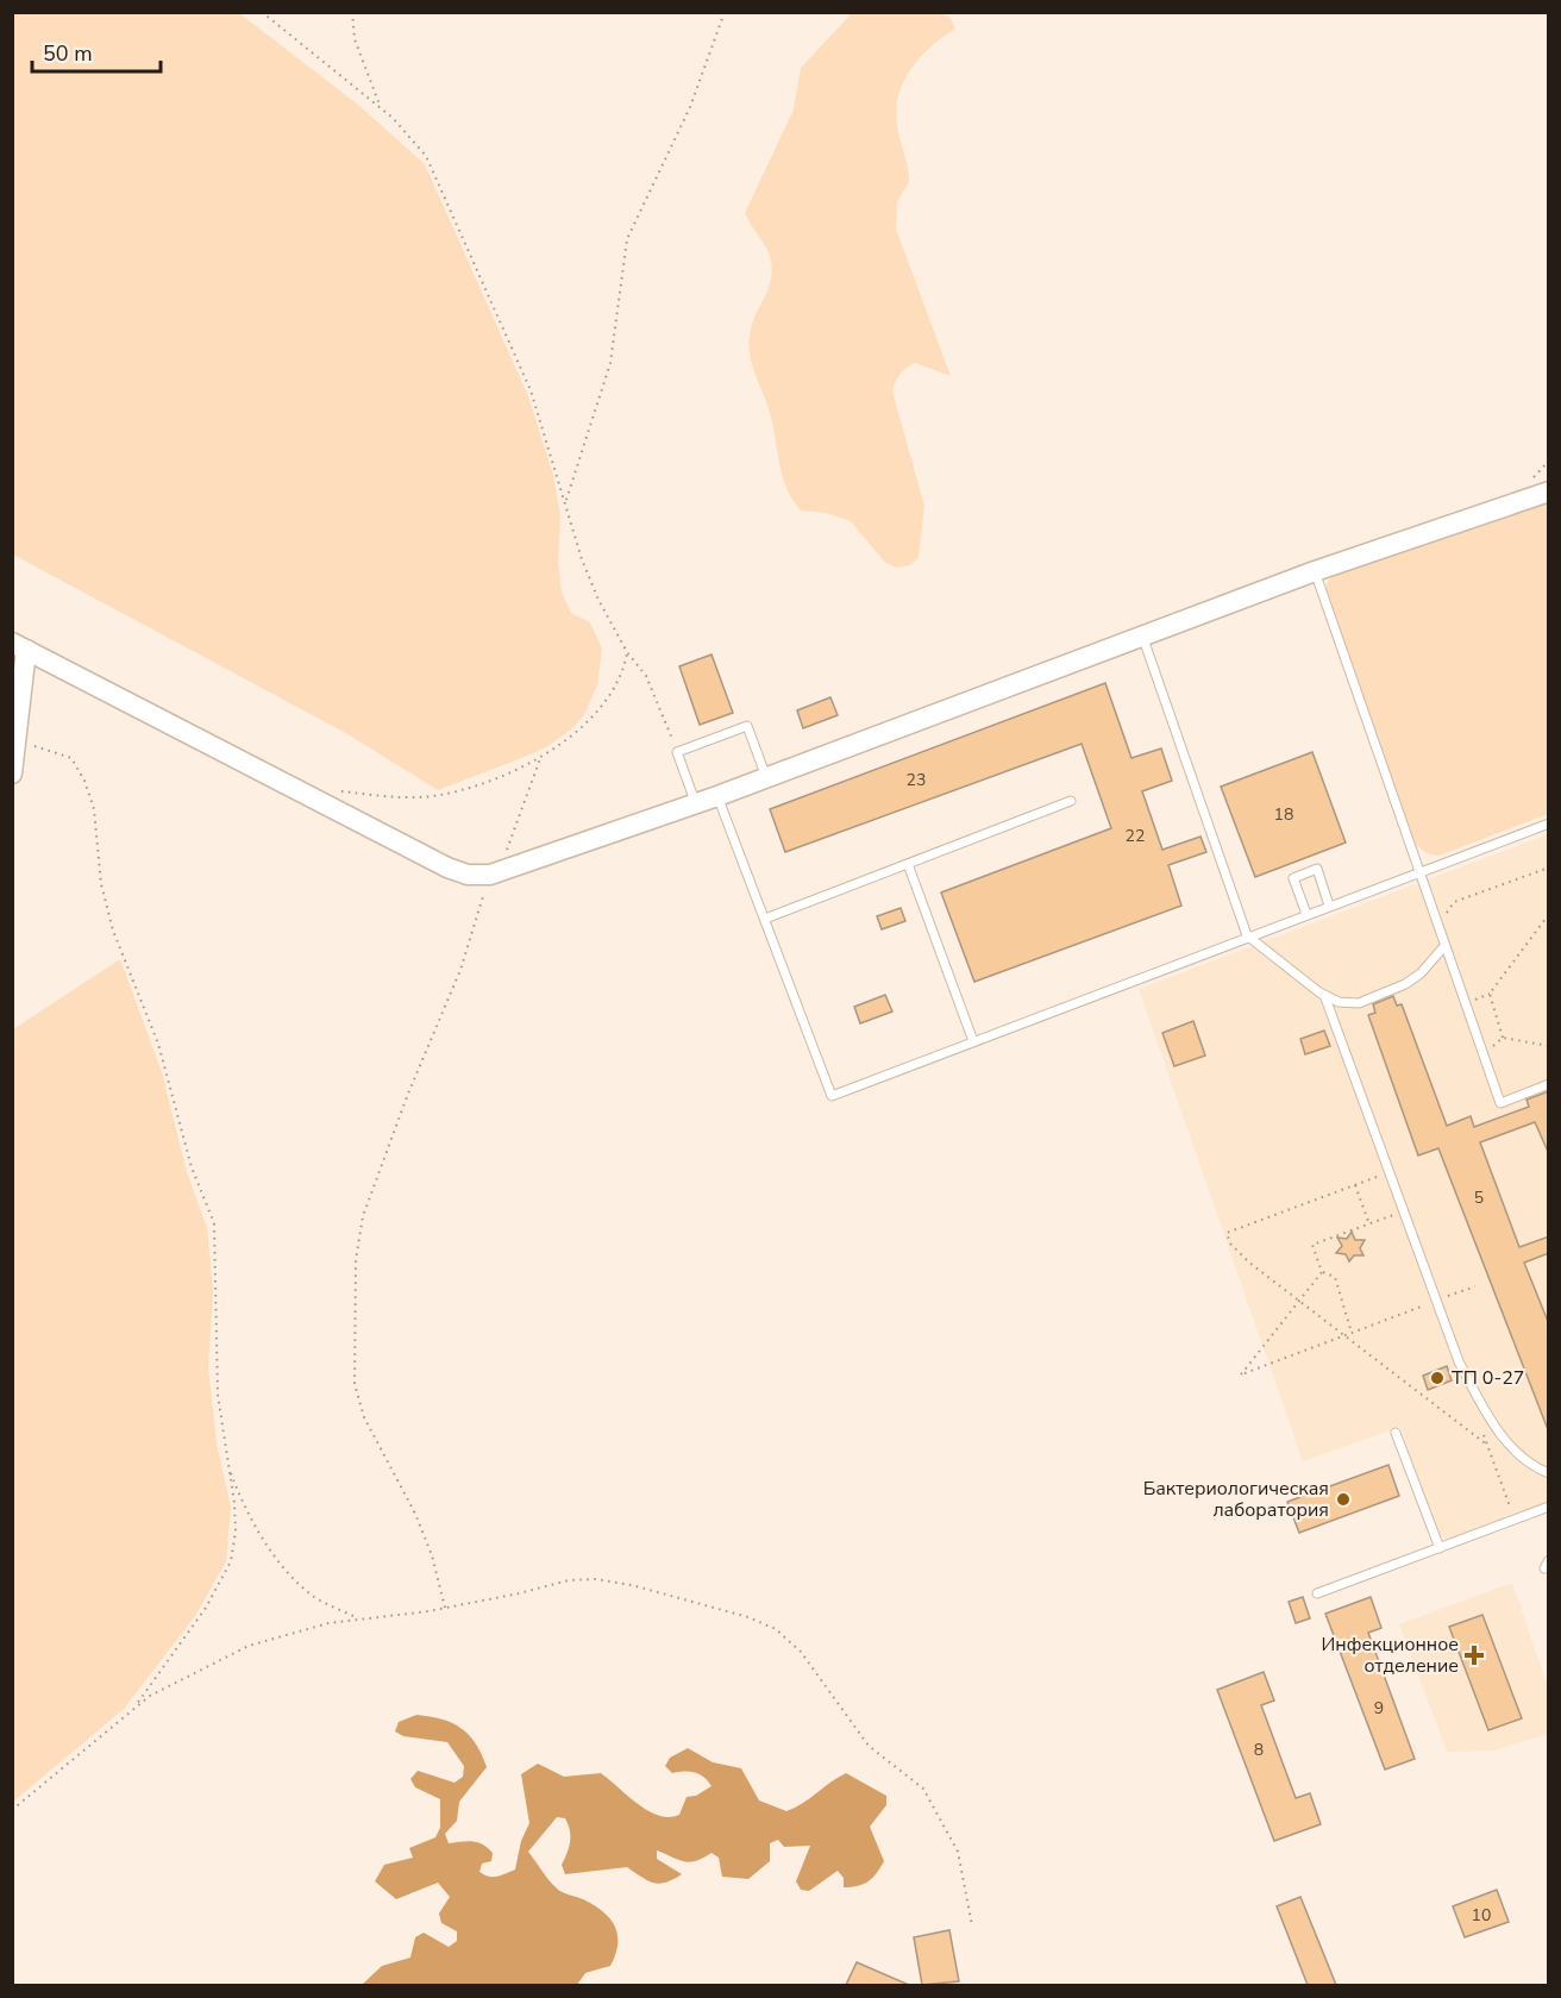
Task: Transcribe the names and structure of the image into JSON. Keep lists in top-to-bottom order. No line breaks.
{"places":{"other":["ТП 0-27","Бактериологическая лаборатория"],"health":["Инфекционное отделение"]},"house_numbers":["23","18","22","5","9","8","10"],"scale_bar":"50 m"}
